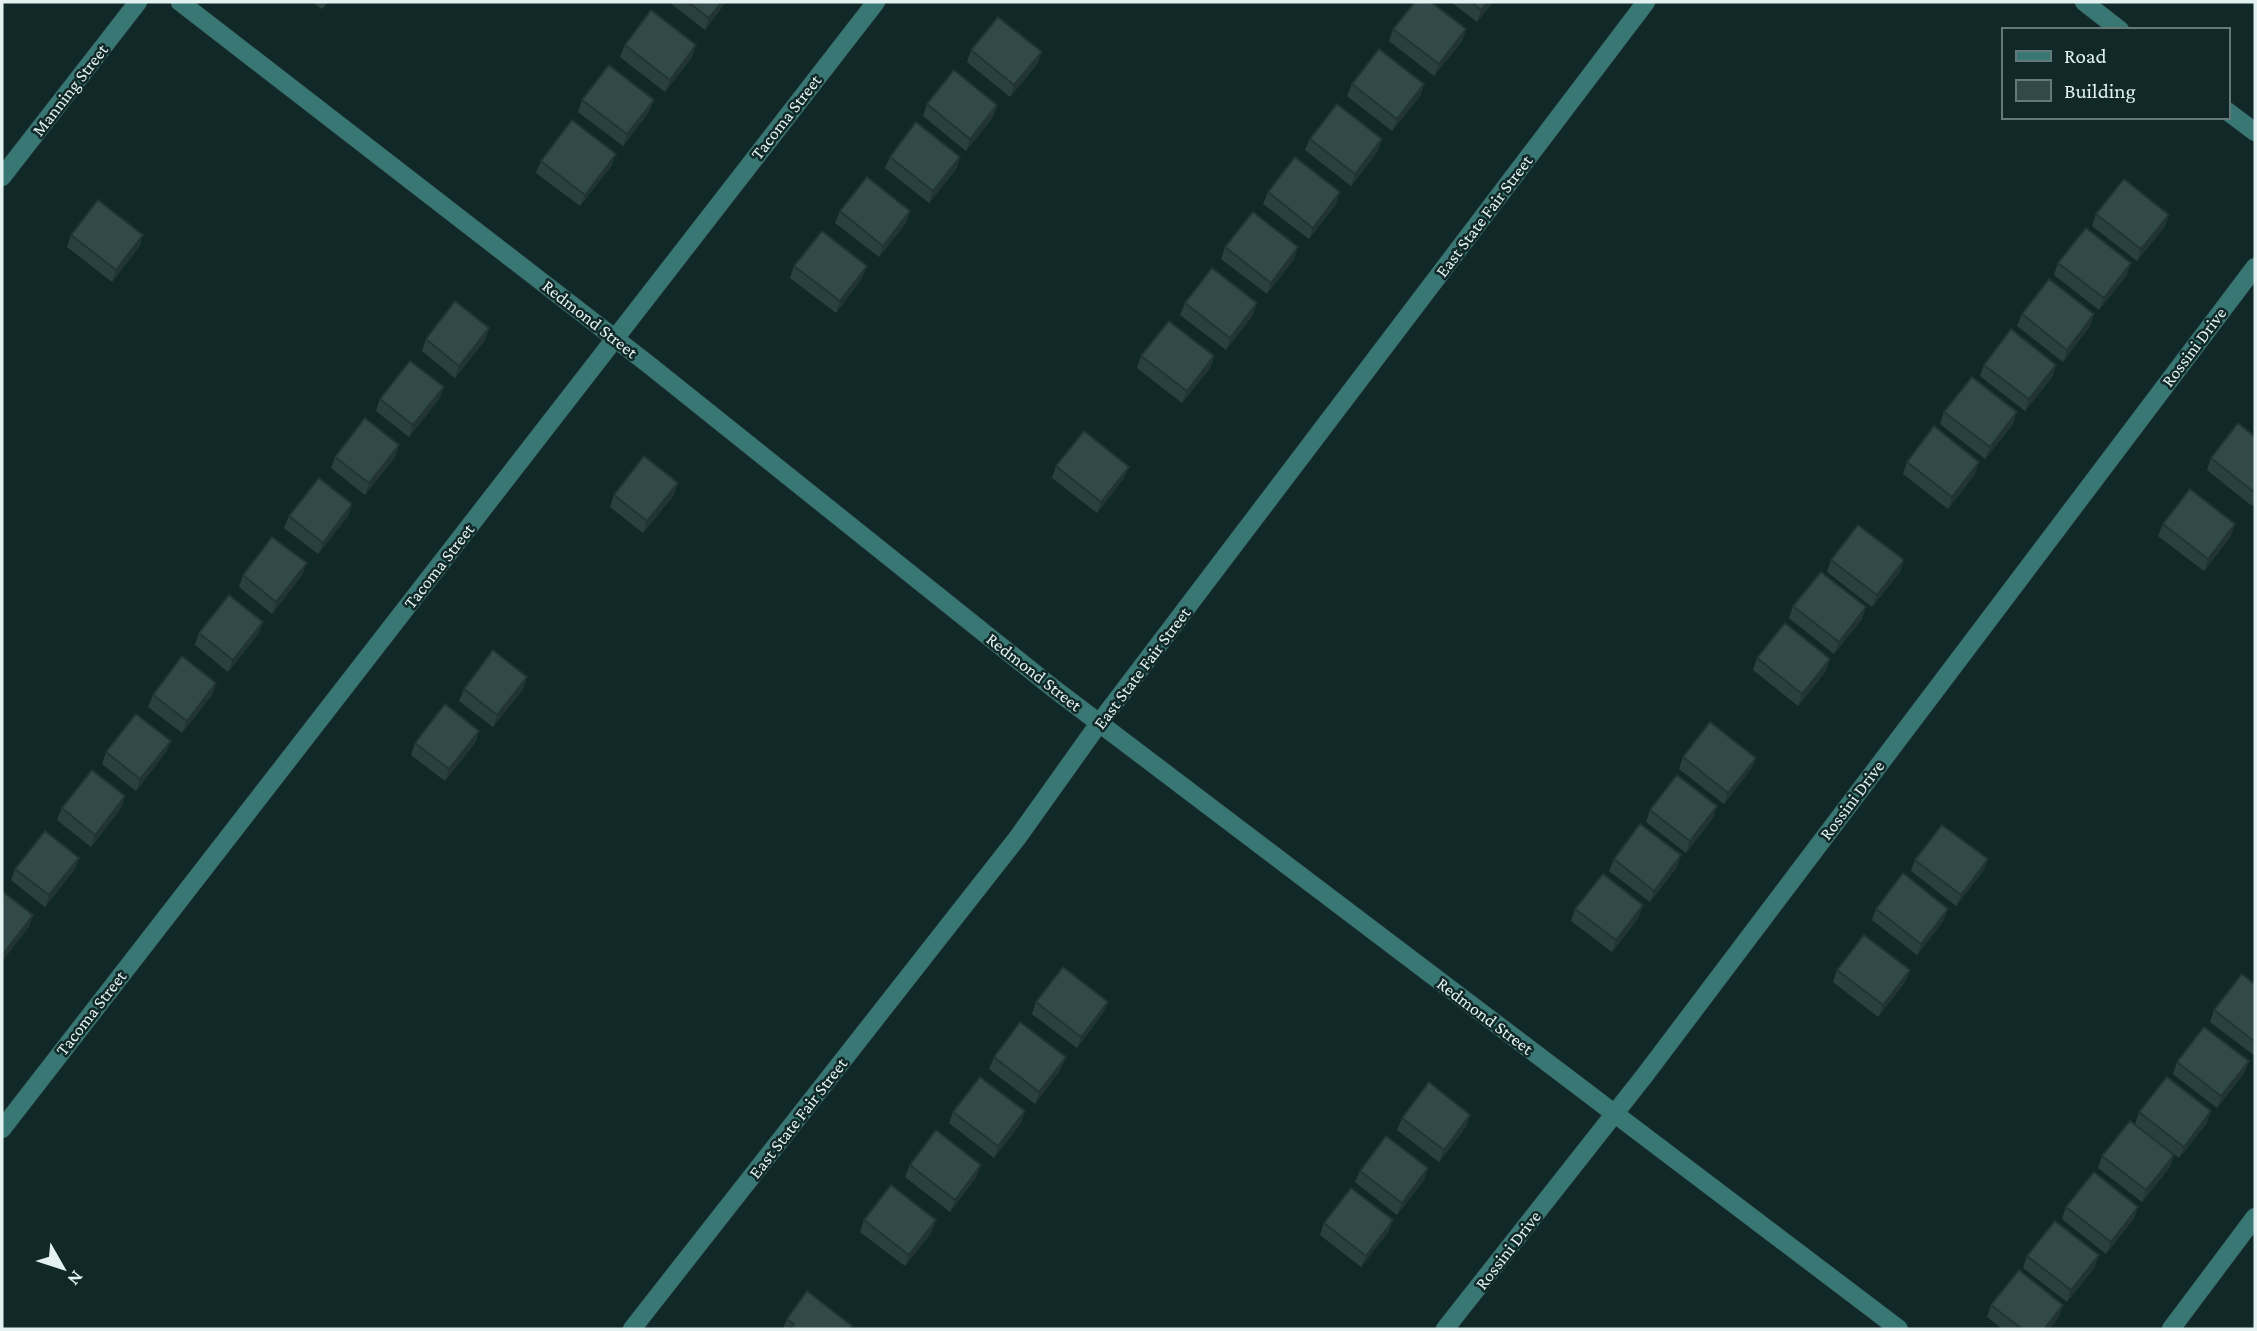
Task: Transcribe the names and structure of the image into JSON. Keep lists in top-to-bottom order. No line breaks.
{"streets":{"street":["Manning Street","Tacoma Street","East State Fair Street","Redmond Street","Rossini Drive"]},"crossings":[["Tacoma Street","Redmond Street"],["East State Fair Street","Redmond Street"],["Redmond Street","Rossini Drive"]],"legend":["Road","Building"],"north":"bottom right"}
